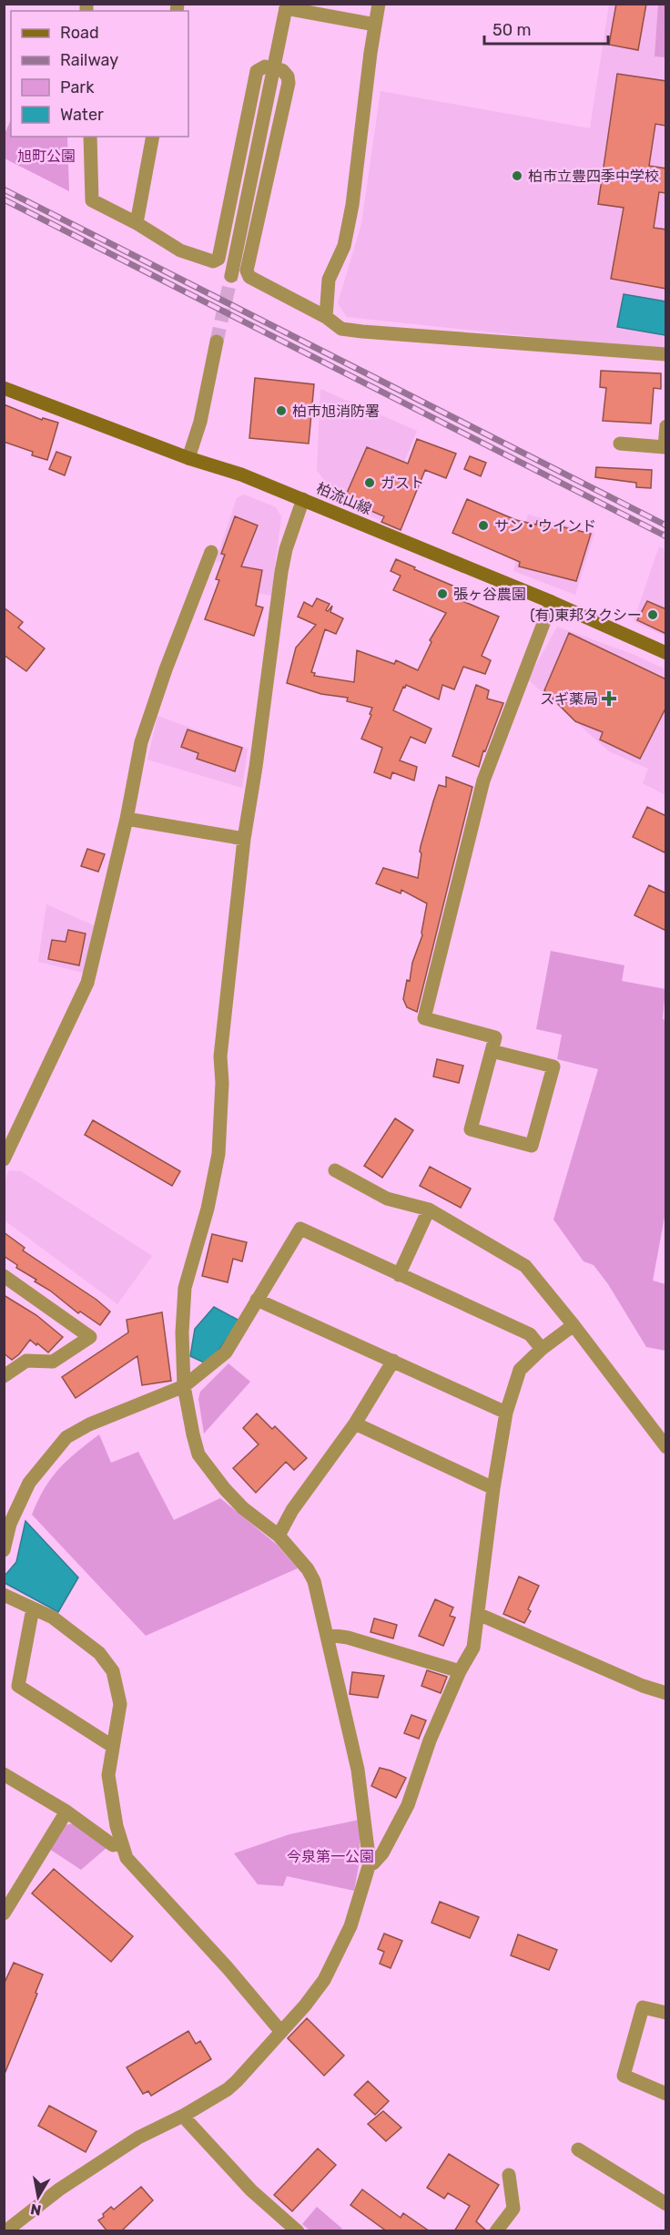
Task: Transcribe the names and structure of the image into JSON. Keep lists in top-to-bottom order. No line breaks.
{"streets":{"main road":["柏流山線"]},"parks":["旭町公園","今泉第一公園"],"places":{"other":["柏市立豊四季中学校","柏市旭消防署","ガスト","サン・ウインド","張ヶ谷農園","(有)東邦タクシー"],"health":["スギ薬局"]},"legend":["Road","Railway","Park","Water"],"scale_bar":"50 m","north":"bottom"}
